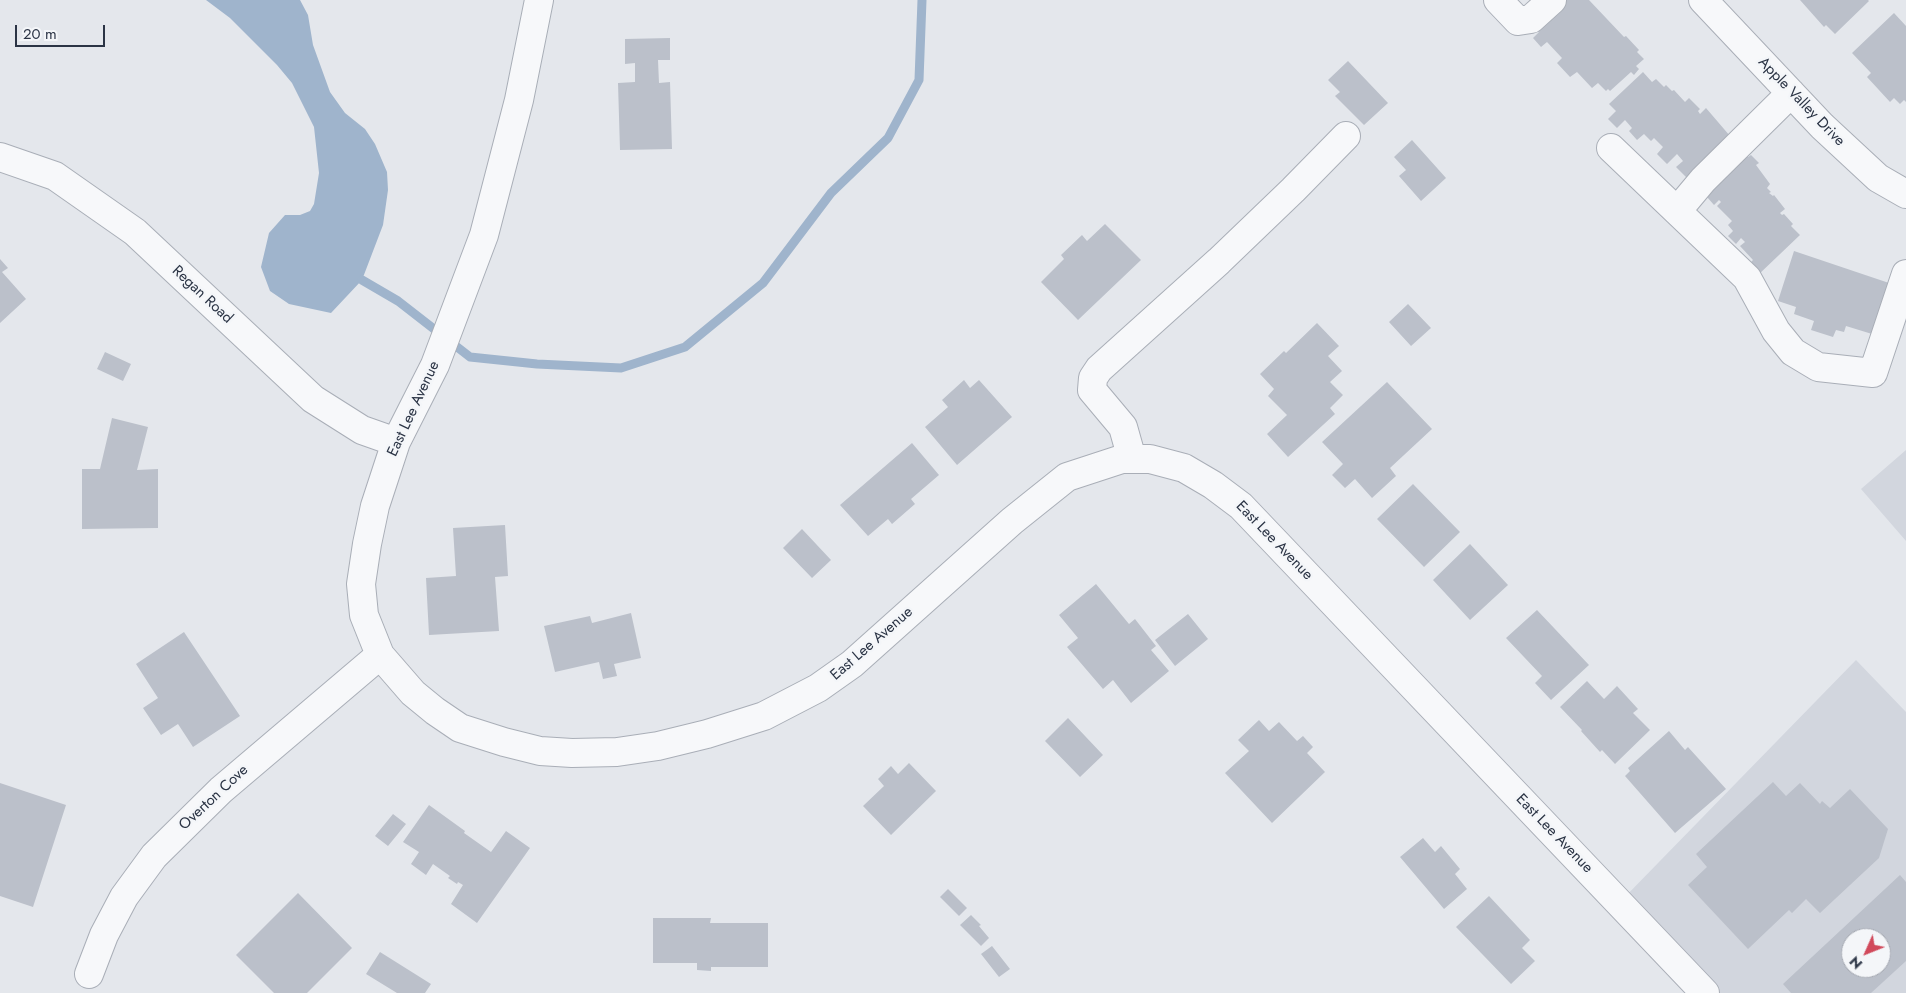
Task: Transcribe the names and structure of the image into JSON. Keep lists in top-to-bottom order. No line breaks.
{"streets":{"street":["Apple Valley Drive","Regan Road","East Lee Avenue","Overton Cove"]},"crossings":[["Regan Road","East Lee Avenue"],["East Lee Avenue","Overton Cove"]],"scale_bar":"20 m","north":"bottom left"}
